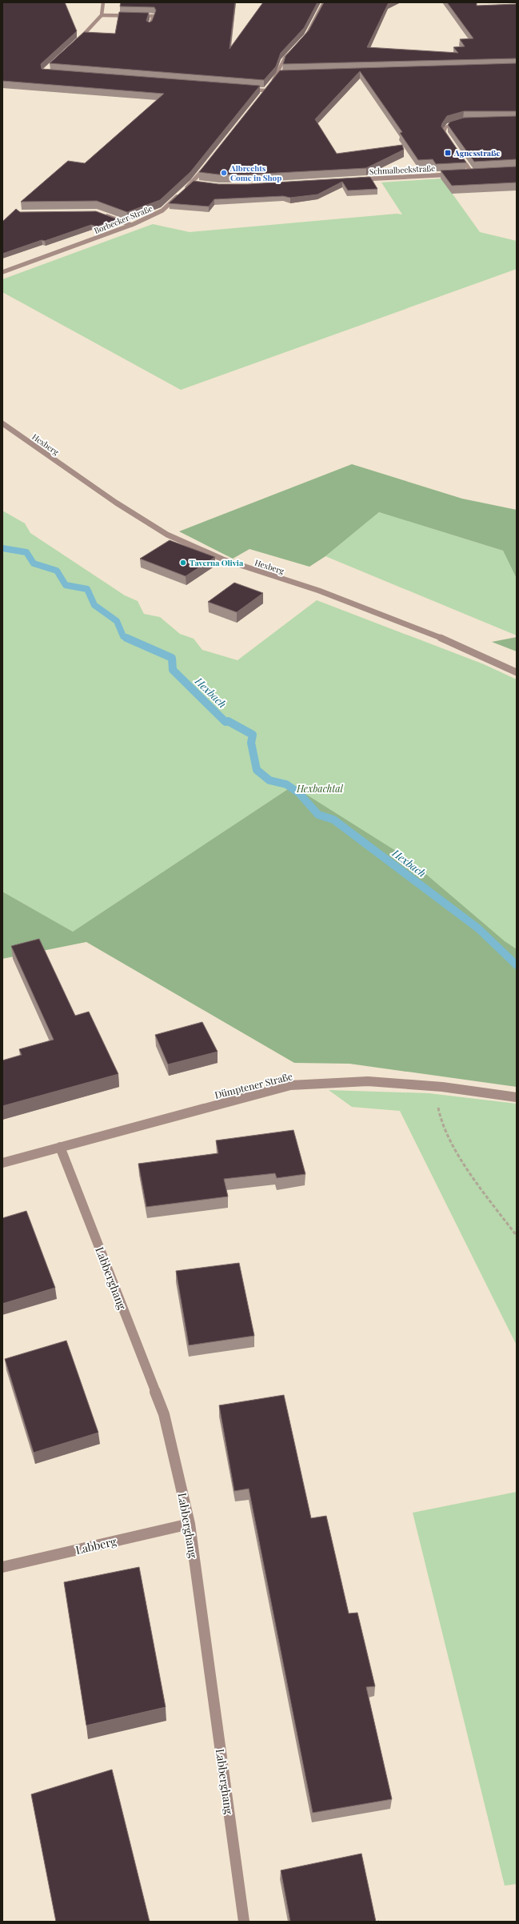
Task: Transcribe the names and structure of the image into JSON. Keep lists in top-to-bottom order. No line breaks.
{"streets":{"street":["Schmalbeekstraße","Borbecker Straße","Hexberg","Dümptener Straße","Labberghang","Labberg"]},"crossings":[["Dümptener Straße","Labberghang"],["Labberghang","Labberg"]],"water":["Hexbach"],"parks":["Hexbachtal"],"places":{"transit":["Agnesstraße"],"other":["Albrechts Come in Shop","Taverna Olivia"]}}
